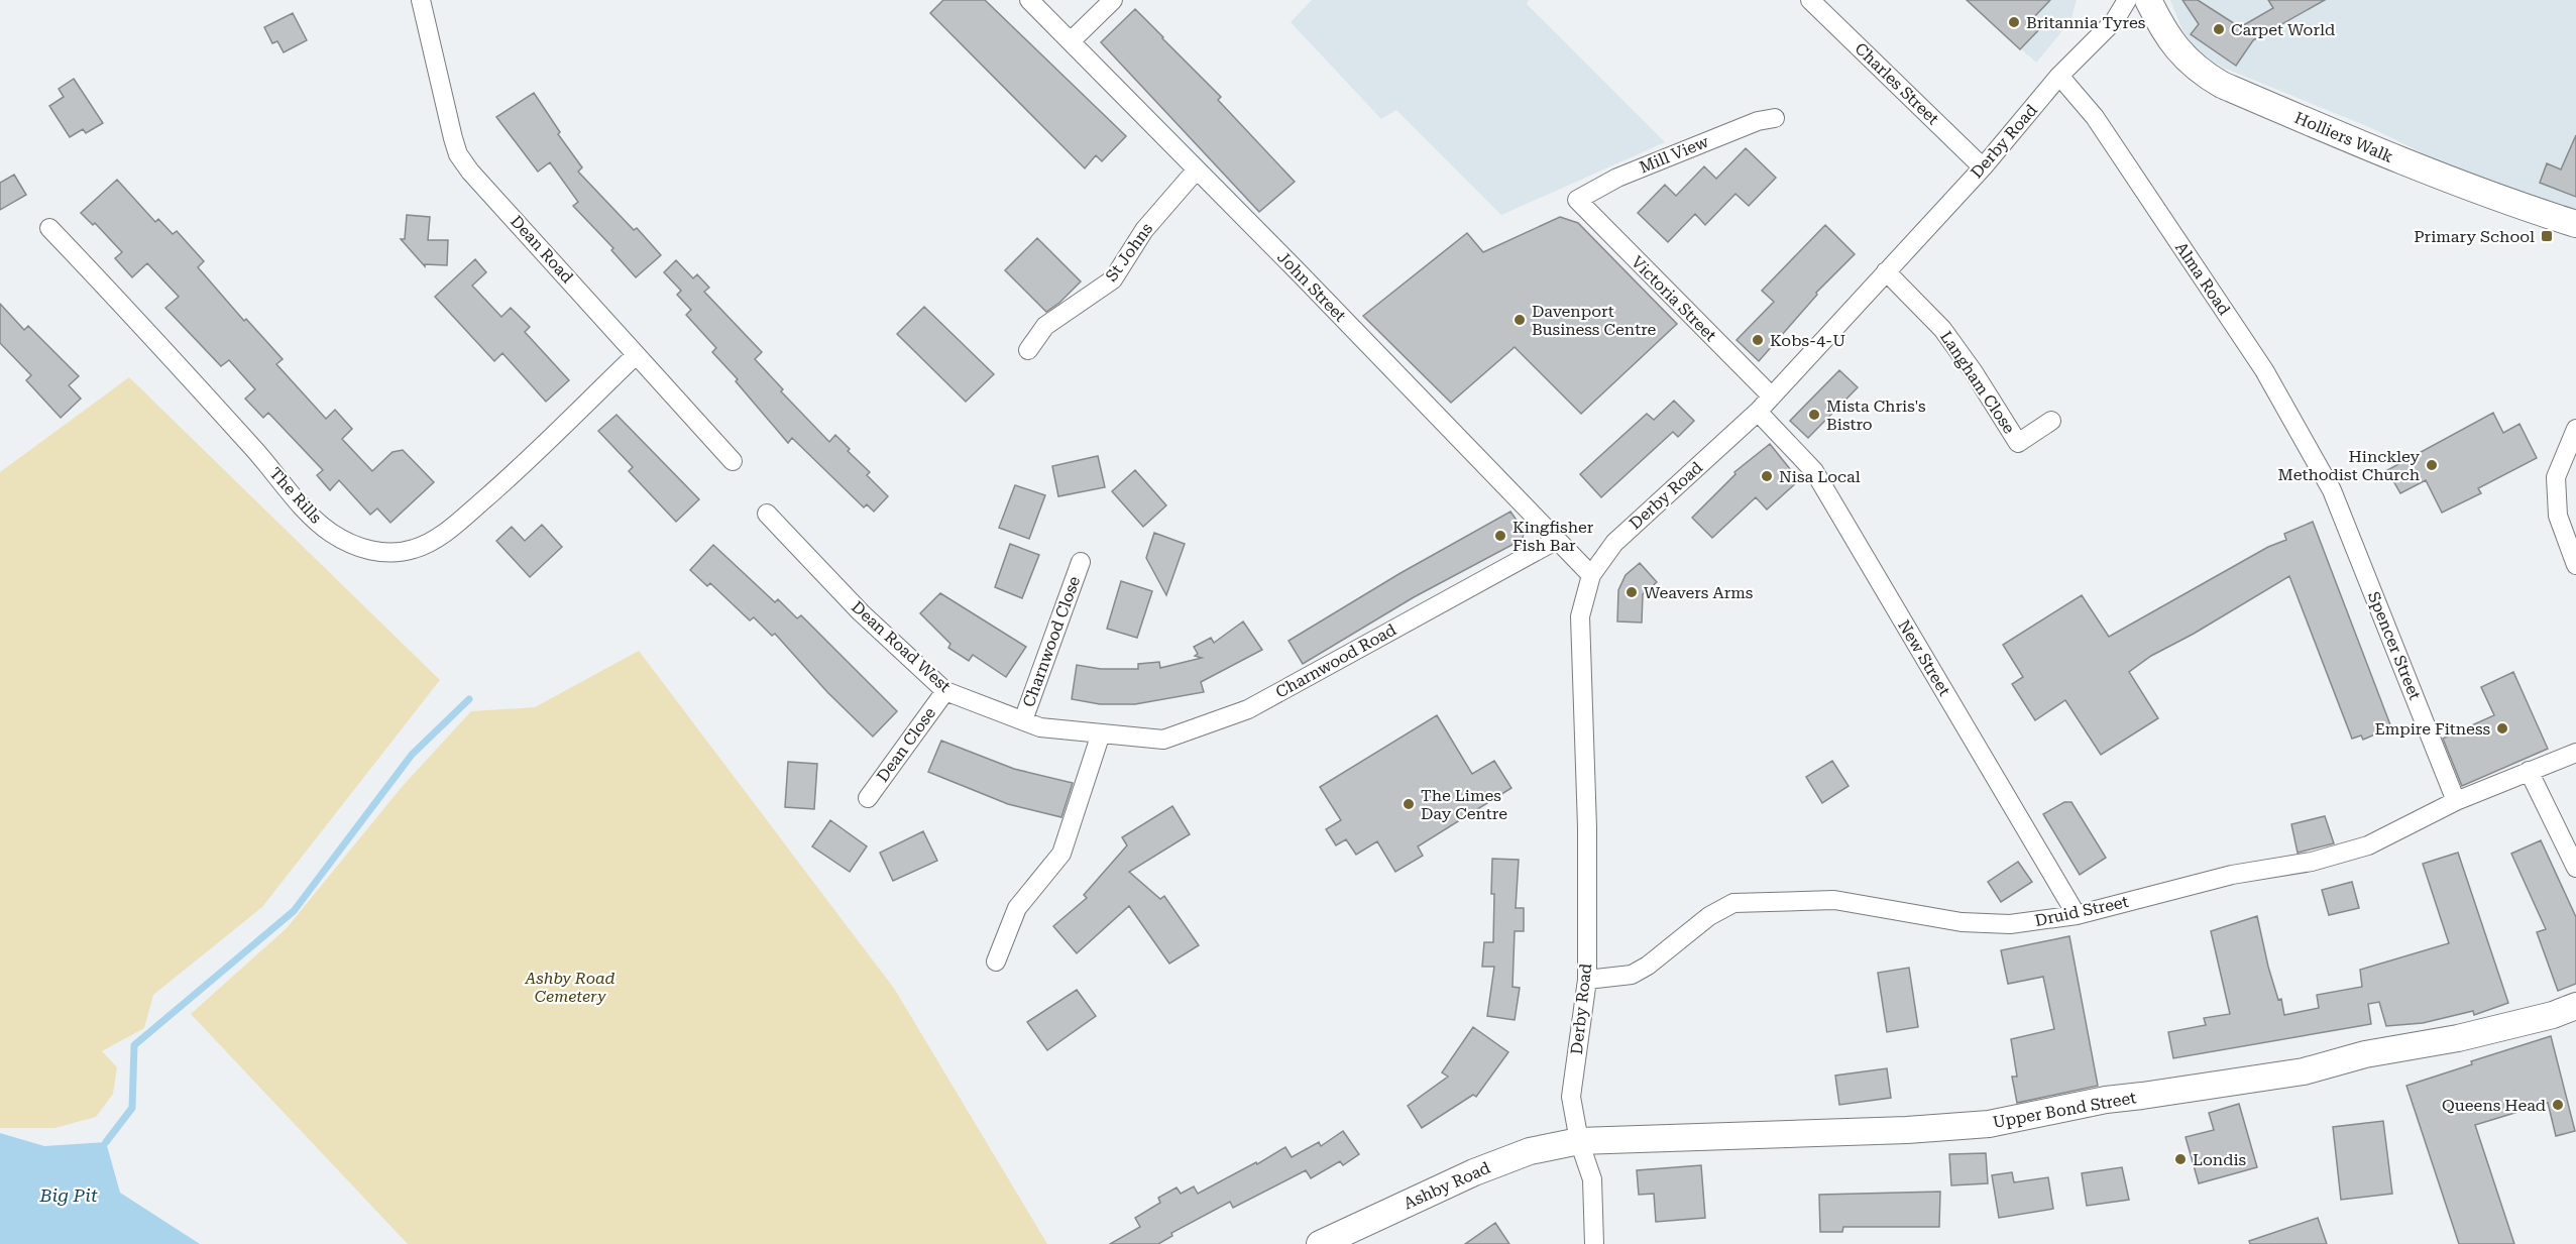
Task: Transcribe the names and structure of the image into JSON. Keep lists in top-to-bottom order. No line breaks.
{"streets":{"main road":["Holliers Walk","Upper Bond Street","Ashby Road"],"street":["Charles Street","Derby Road","Mill View","Dean Road","St Johns","Alma Road","John Street","Victoria Street","Langham Close","The Rills","Charnwood Close","Spencer Street","Dean Road West","New Street","Charnwood Road","Dean Close","Druid Street"]},"crossings":[["Charles Street","Derby Road"],["Derby Road","Alma Road"],["Derby Road","John Street"],["Derby Road","Victoria Street"],["Derby Road","Langham Close"],["Derby Road","New Street"],["Derby Road","Druid Street"],["Derby Road","Upper Bond Street"],["Derby Road","Ashby Road"],["Mill View","Victoria Street"],["Dean Road","The Rills"],["St Johns","John Street"],["Alma Road","Spencer Street"],["John Street","Charnwood Road"],["Charnwood Close","Dean Road West"],["Spencer Street","Druid Street"],["Dean Road West","Charnwood Road"],["Dean Road West","Dean Close"],["New Street","Druid Street"],["Upper Bond Street","Ashby Road"]],"water":["Big Pit"],"parks":["Ashby Road Cemetery"],"places":{"other":["Britannia Tyres","Carpet World","Davenport Business Centre","Kobs-4-U","Mista Chris's Bistro","Hinckley Methodist Church","Nisa Local","Kingfisher Fish Bar","Weavers Arms","Empire Fitness","The Limes Day Centre","Queens Head","Londis"],"transit":["Primary School"]}}
